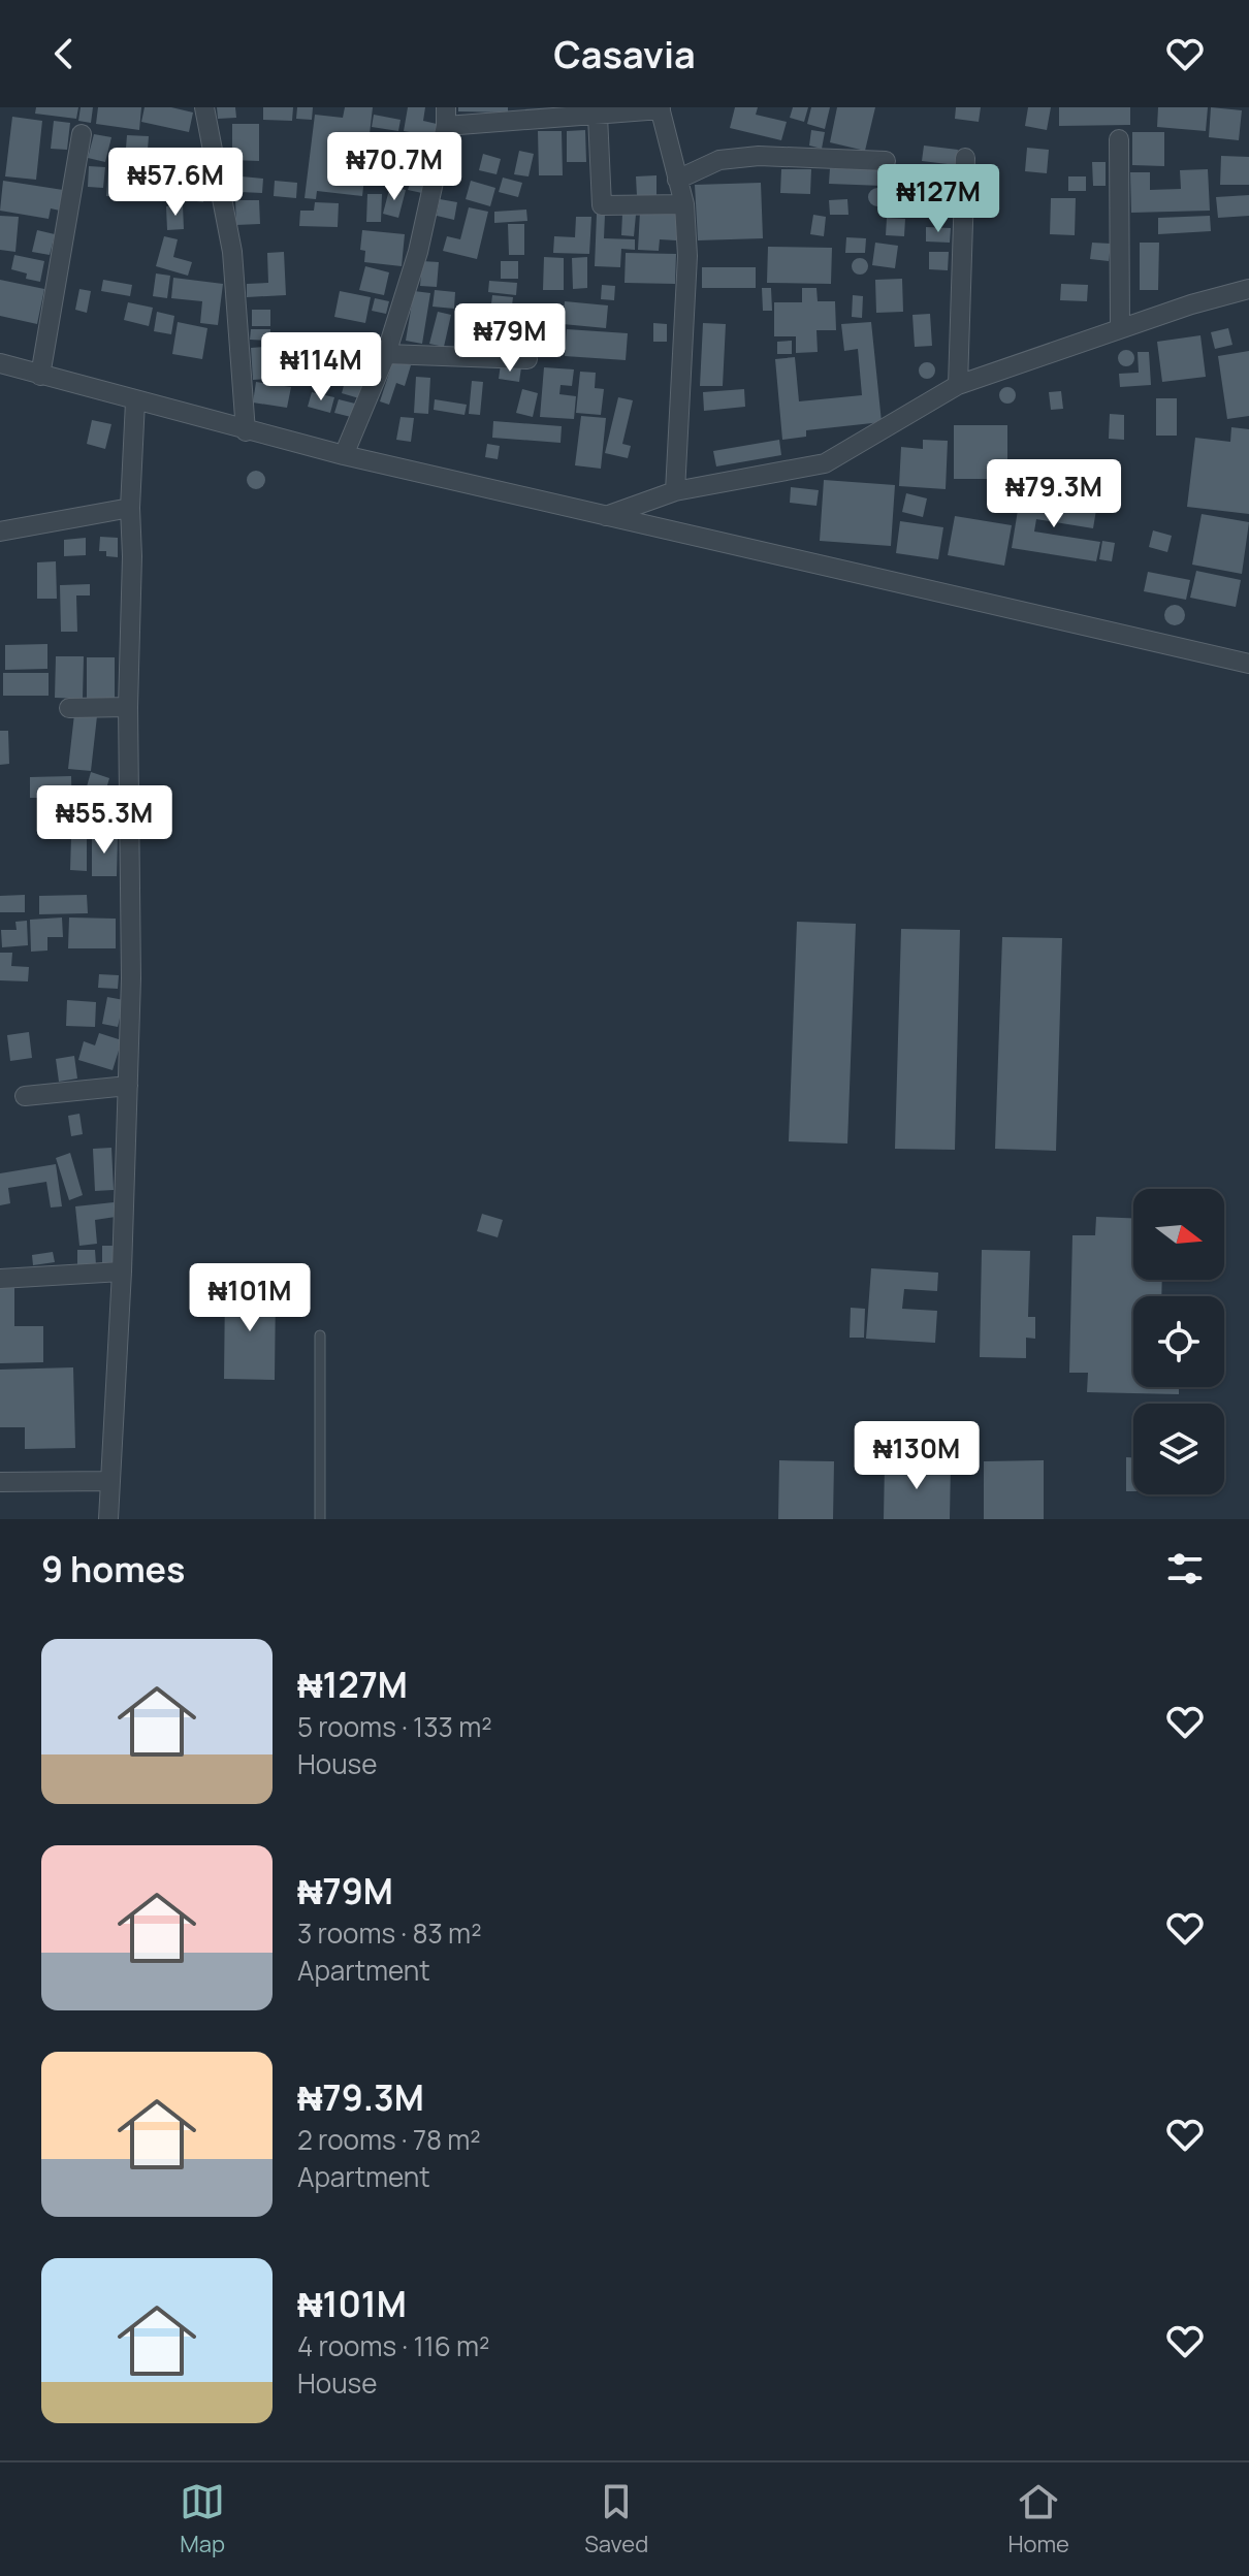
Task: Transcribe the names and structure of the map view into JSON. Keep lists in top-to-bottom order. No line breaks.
{"north":"right","page":{"header":"Casavia","price":["₦70.7M","₦57.6M","₦127M","₦79M","₦114M","₦79.3M","₦55.3M","₦101M","₦130M"],"heading":"9 homes","list":[{"name":"₦127M","note":"5 rooms · 133 m² · House"},{"name":"₦79M","note":"3 rooms · 83 m² · Apartment"},{"name":"₦79.3M","note":"2 rooms · 78 m² · Apartment"},{"name":"₦101M","note":"4 rooms · 116 m² · House"}],"tabs":["Map","Saved","Home"]}}
